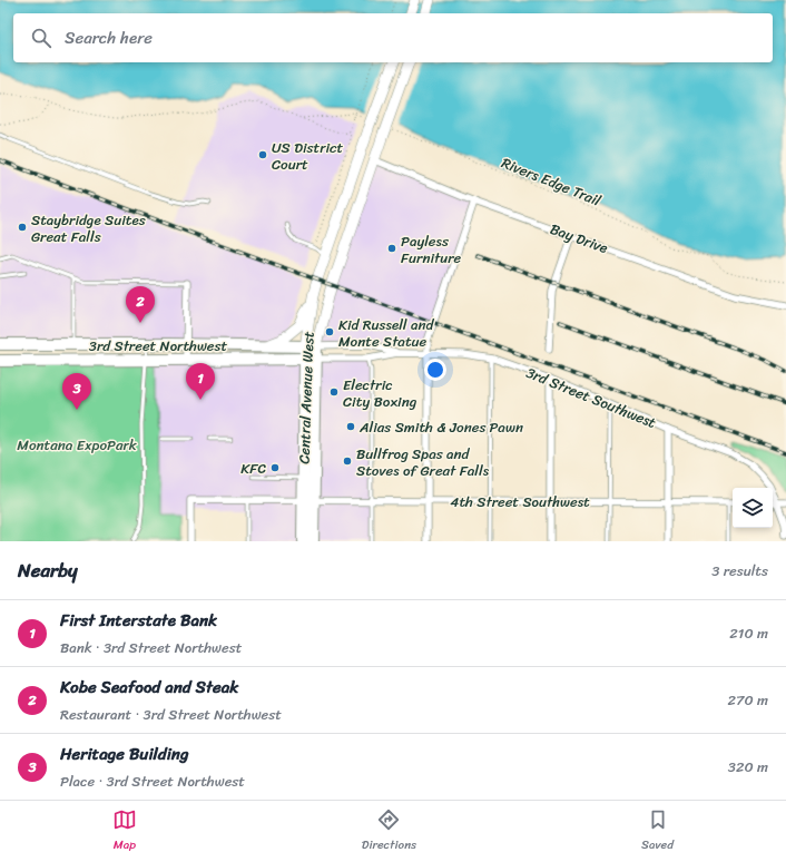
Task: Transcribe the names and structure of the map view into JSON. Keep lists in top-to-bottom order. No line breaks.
{"streets":{"highway":["3rd Street Northwest","Central Avenue West"],"street":["Bay Drive","3rd Street Southwest","4th Street Southwest"],"path":["Rivers Edge Trail"]},"crossings":[["Rivers Edge Trail","Central Avenue West"],["Bay Drive","Central Avenue West"],["3rd Street Northwest","Central Avenue West"],["3rd Street Northwest","3rd Street Southwest"],["Central Avenue West","3rd Street Southwest"],["Central Avenue West","4th Street Southwest"]],"parks":["Montana ExpoPark"],"places":["US District Court","Staybridge Suites Great Falls","Payless Furniture","Kid Russell and Monte Statue","Electric City Boxing","Alias Smith & Jones Pawn","Bullfrog Spas and Stoves of Great Falls","KFC"],"page":{"search":"Search here","pins":["2","1","3"],"heading":["Nearby","3 results"],"list":[{"mark":"1","name":"First Interstate Bank","note":"Bank · 3rd Street Northwest","value":"210 m"},{"mark":"2","name":"Kobe Seafood and Steak","note":"Restaurant · 3rd Street Northwest","value":"270 m"},{"mark":"3","name":"Heritage Building","note":"Place · 3rd Street Northwest","value":"320 m"}],"nav":["Map","Directions","Saved"]}}
